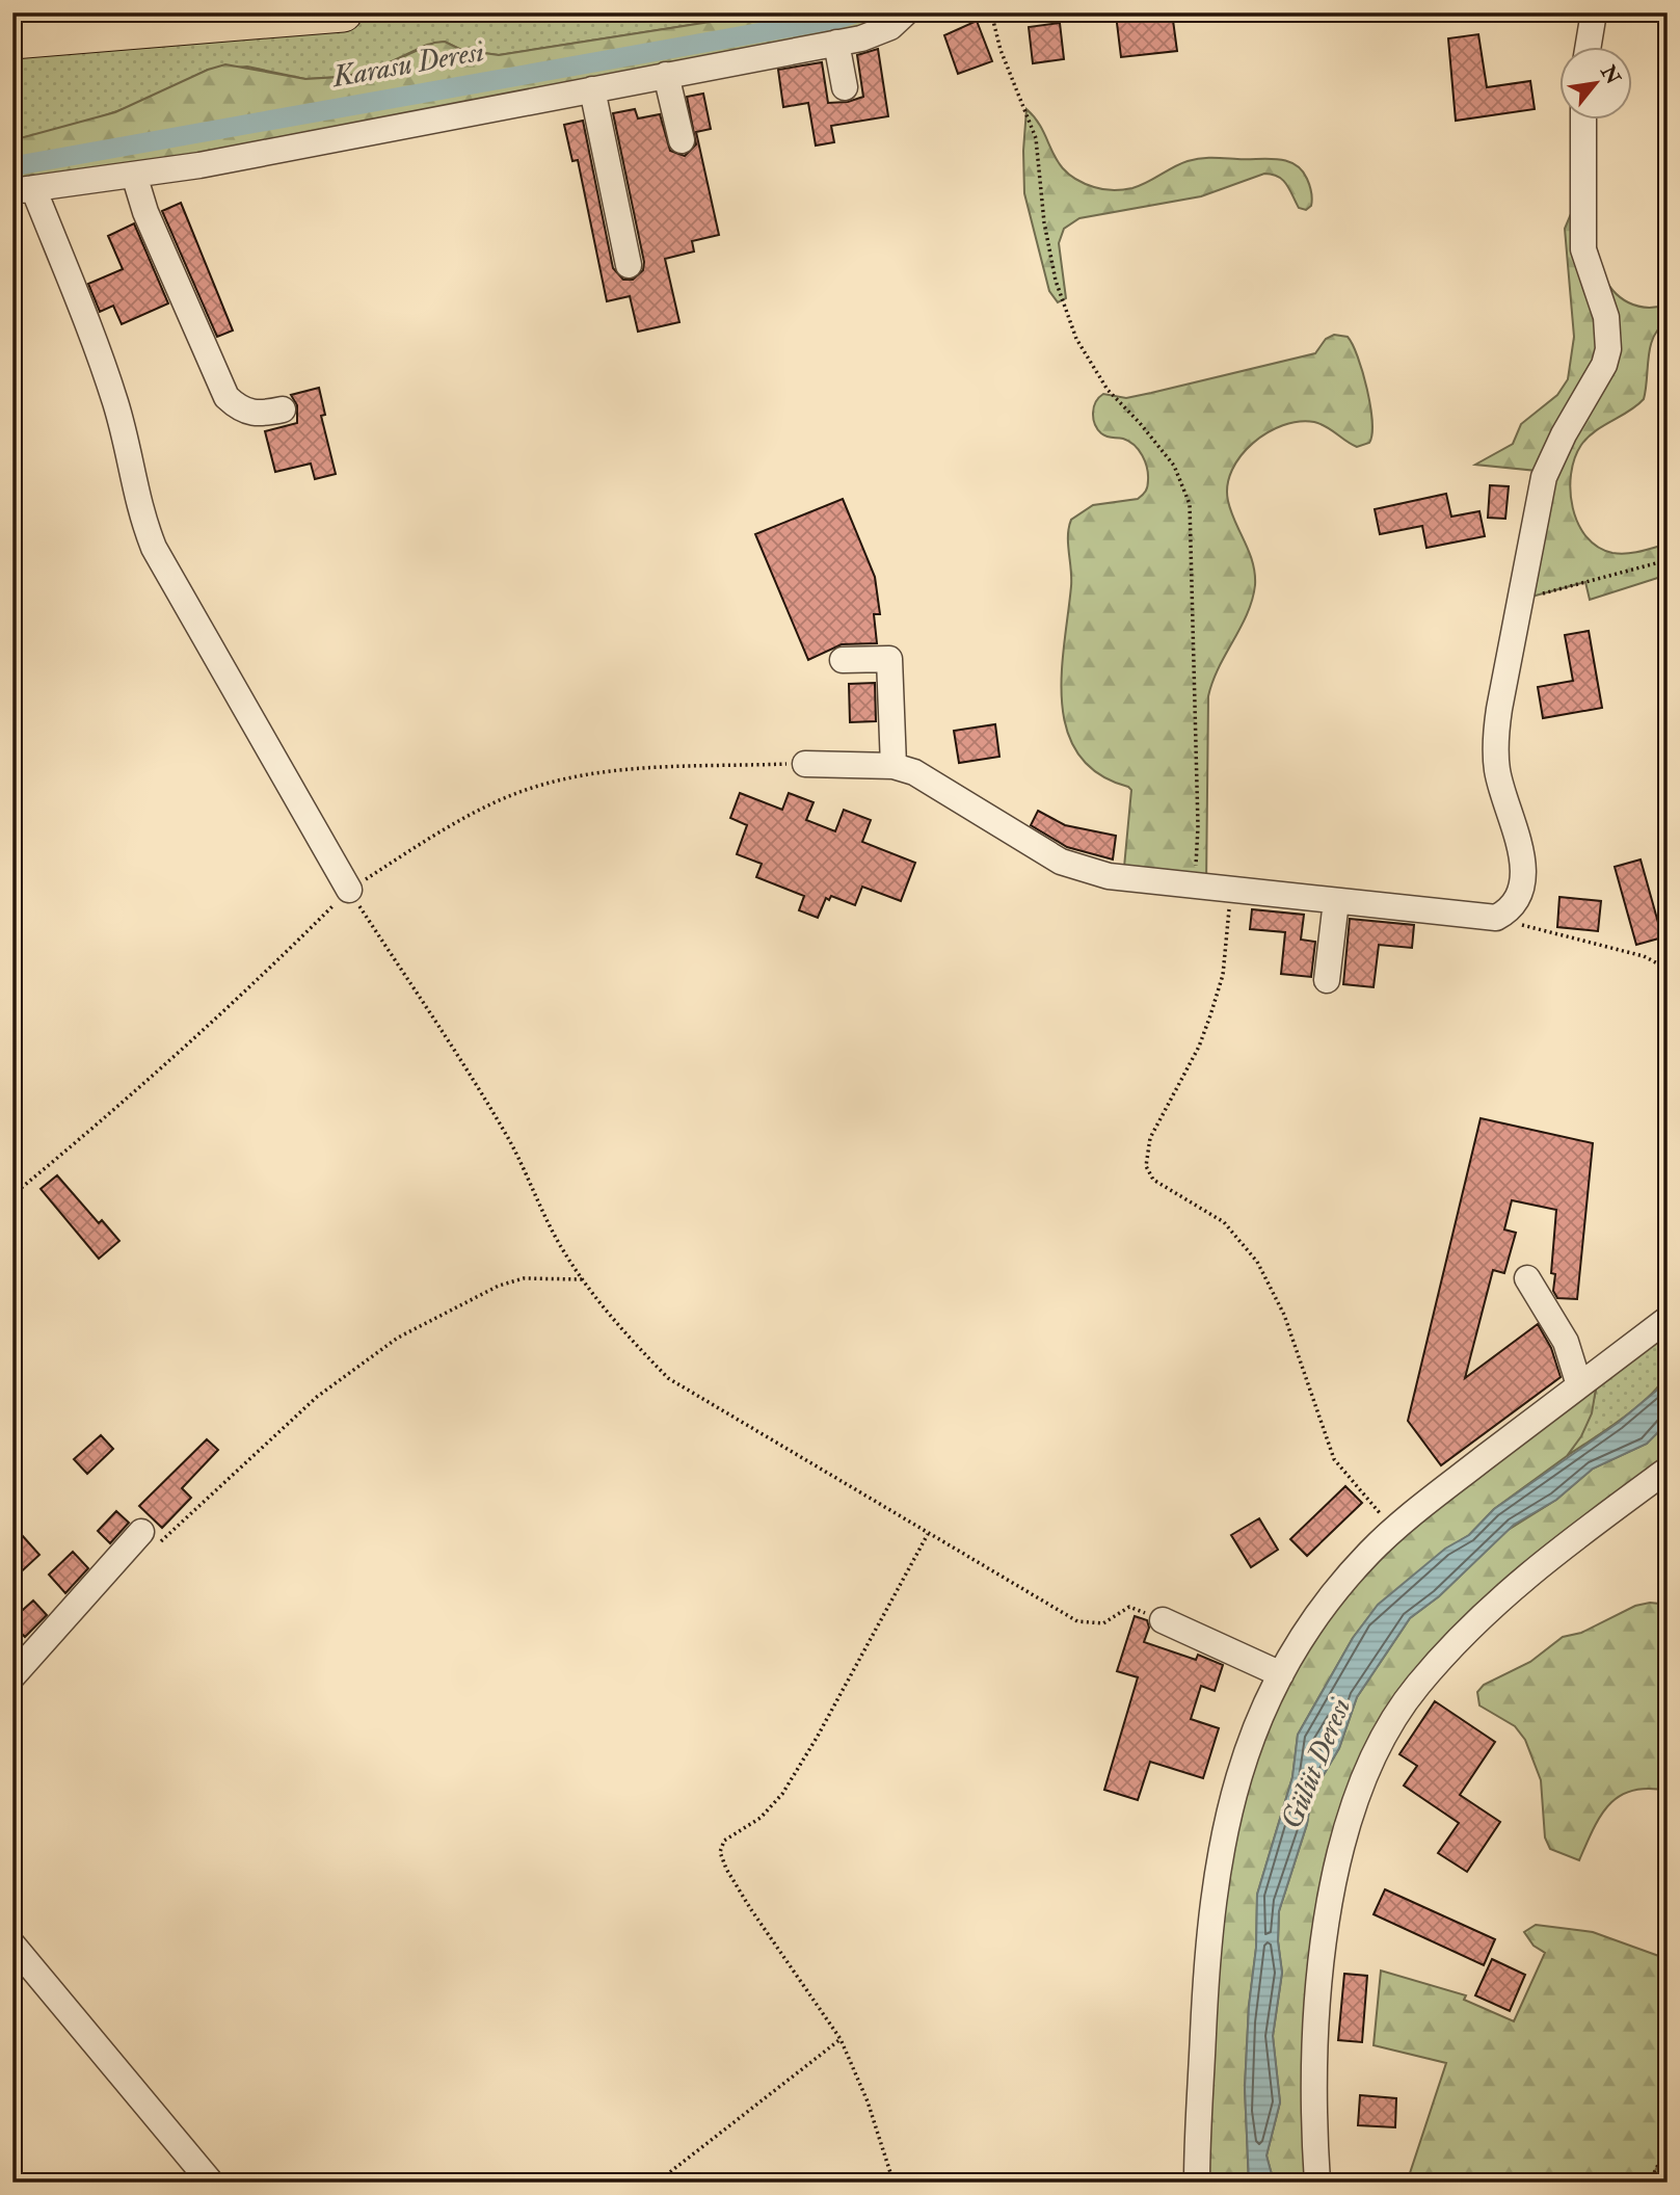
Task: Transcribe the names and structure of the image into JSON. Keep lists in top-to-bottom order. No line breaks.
{"water":["Karasu Deresi","Gülüt Deresi"],"north":"top right"}
